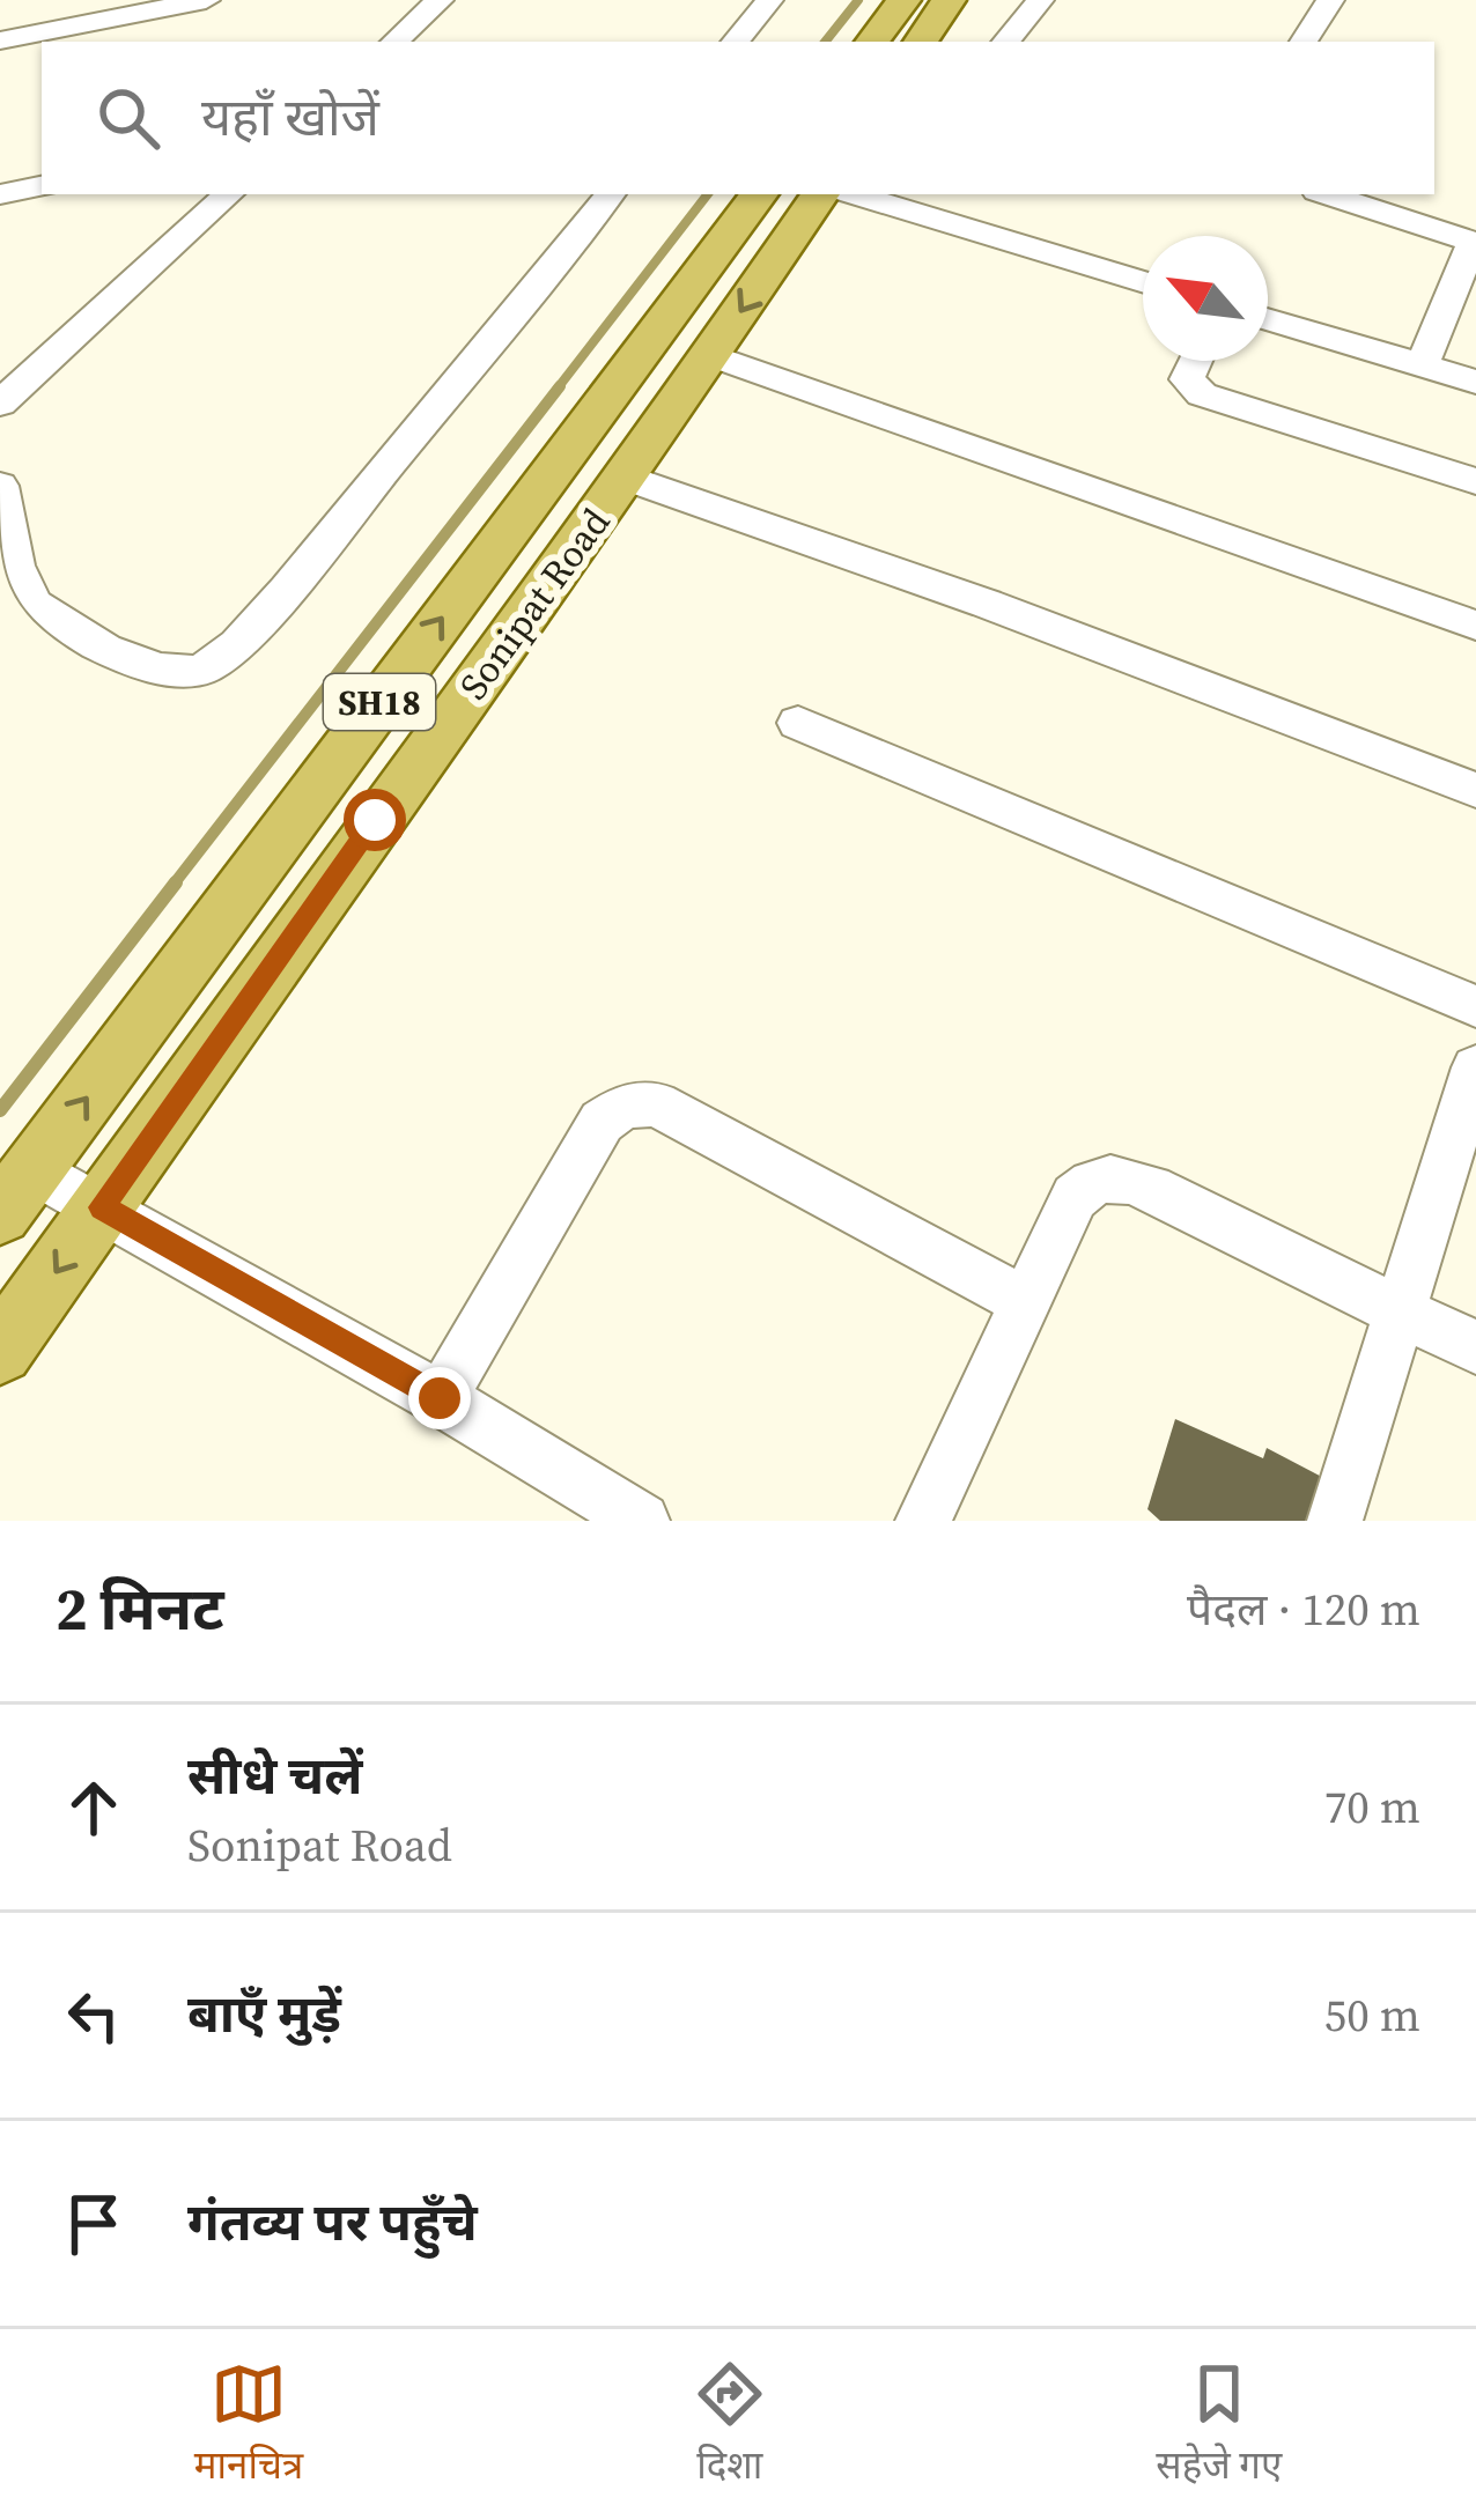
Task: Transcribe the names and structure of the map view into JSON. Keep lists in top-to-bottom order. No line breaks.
{"streets":{"main road":["Sonipat Road","SH18"]},"north":"top left","page":{"search":"यहाँ खोजें","heading":["2 मिनट","पैदल · 120 m"],"list":[["सीधे चलें","Sonipat Road","70 m"],["बाएँ मुड़ें","50 m"],"गंतव्य पर पहुँचे"],"nav":["मानचित्र","दिशा","सहेजे गए"]}}
